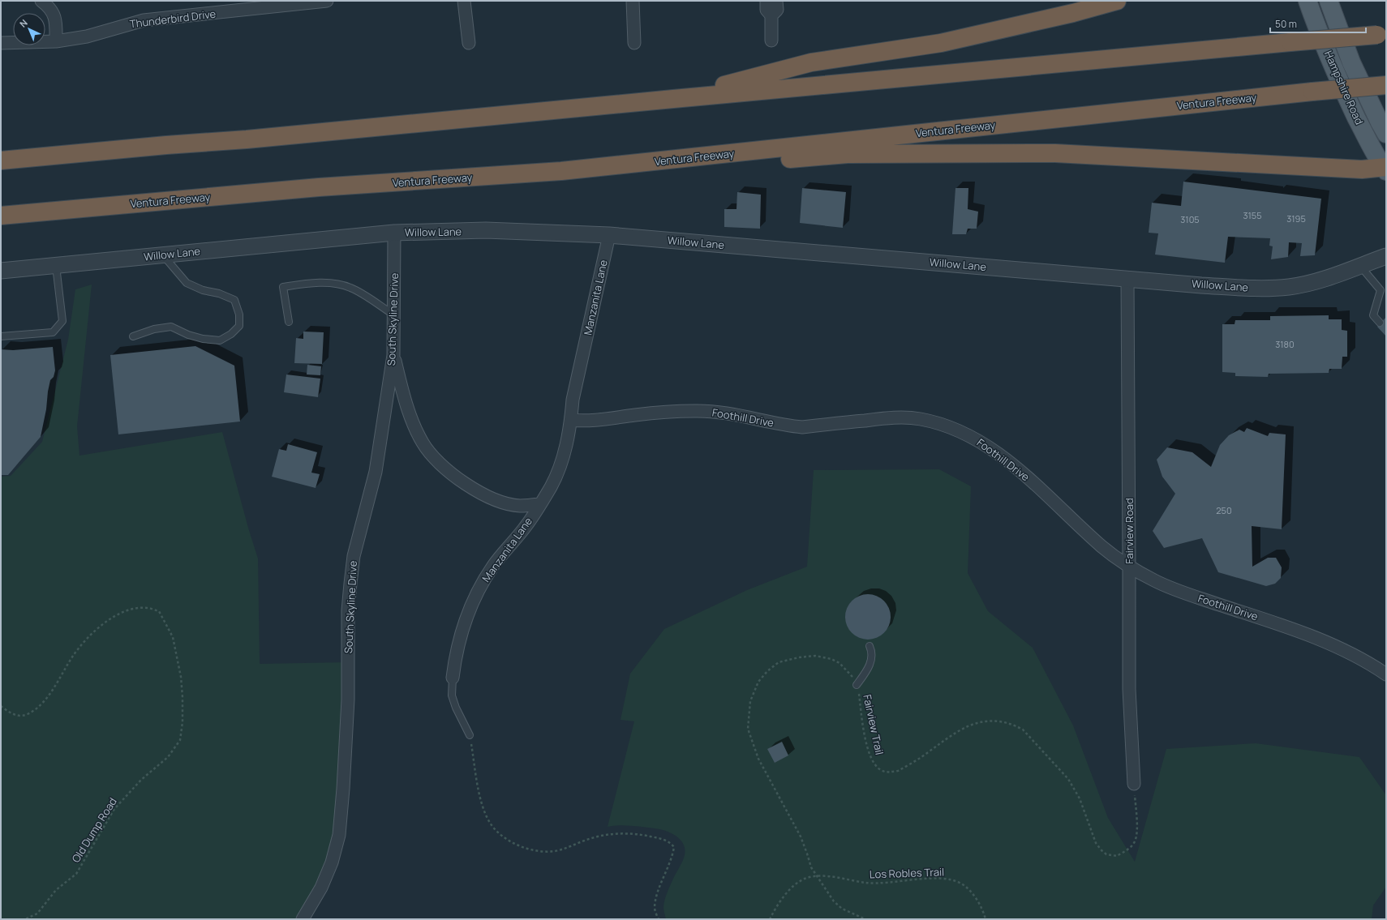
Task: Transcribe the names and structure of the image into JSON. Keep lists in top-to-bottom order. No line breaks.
{"streets":{"highway":["Ventura Freeway"],"main road":["Hampshire Road"],"street":["Thunderbird Drive","Willow Lane","Manzanita Lane","South Skyline Drive","Foothill Drive","Fairview Road"],"path":["Fairview Trail","Old Dump Road","Los Robles Trail"]},"crossings":[["Willow Lane","Manzanita Lane"],["Willow Lane","South Skyline Drive"],["Willow Lane","Fairview Road"],["Manzanita Lane","Foothill Drive"],["Foothill Drive","Fairview Road"],["Fairview Road","Fairview Trail"],["Fairview Trail","Los Robles Trail"]],"house_numbers":["3155","3195","3105","3180","250"],"scale_bar":"50 m","north":"top left"}
